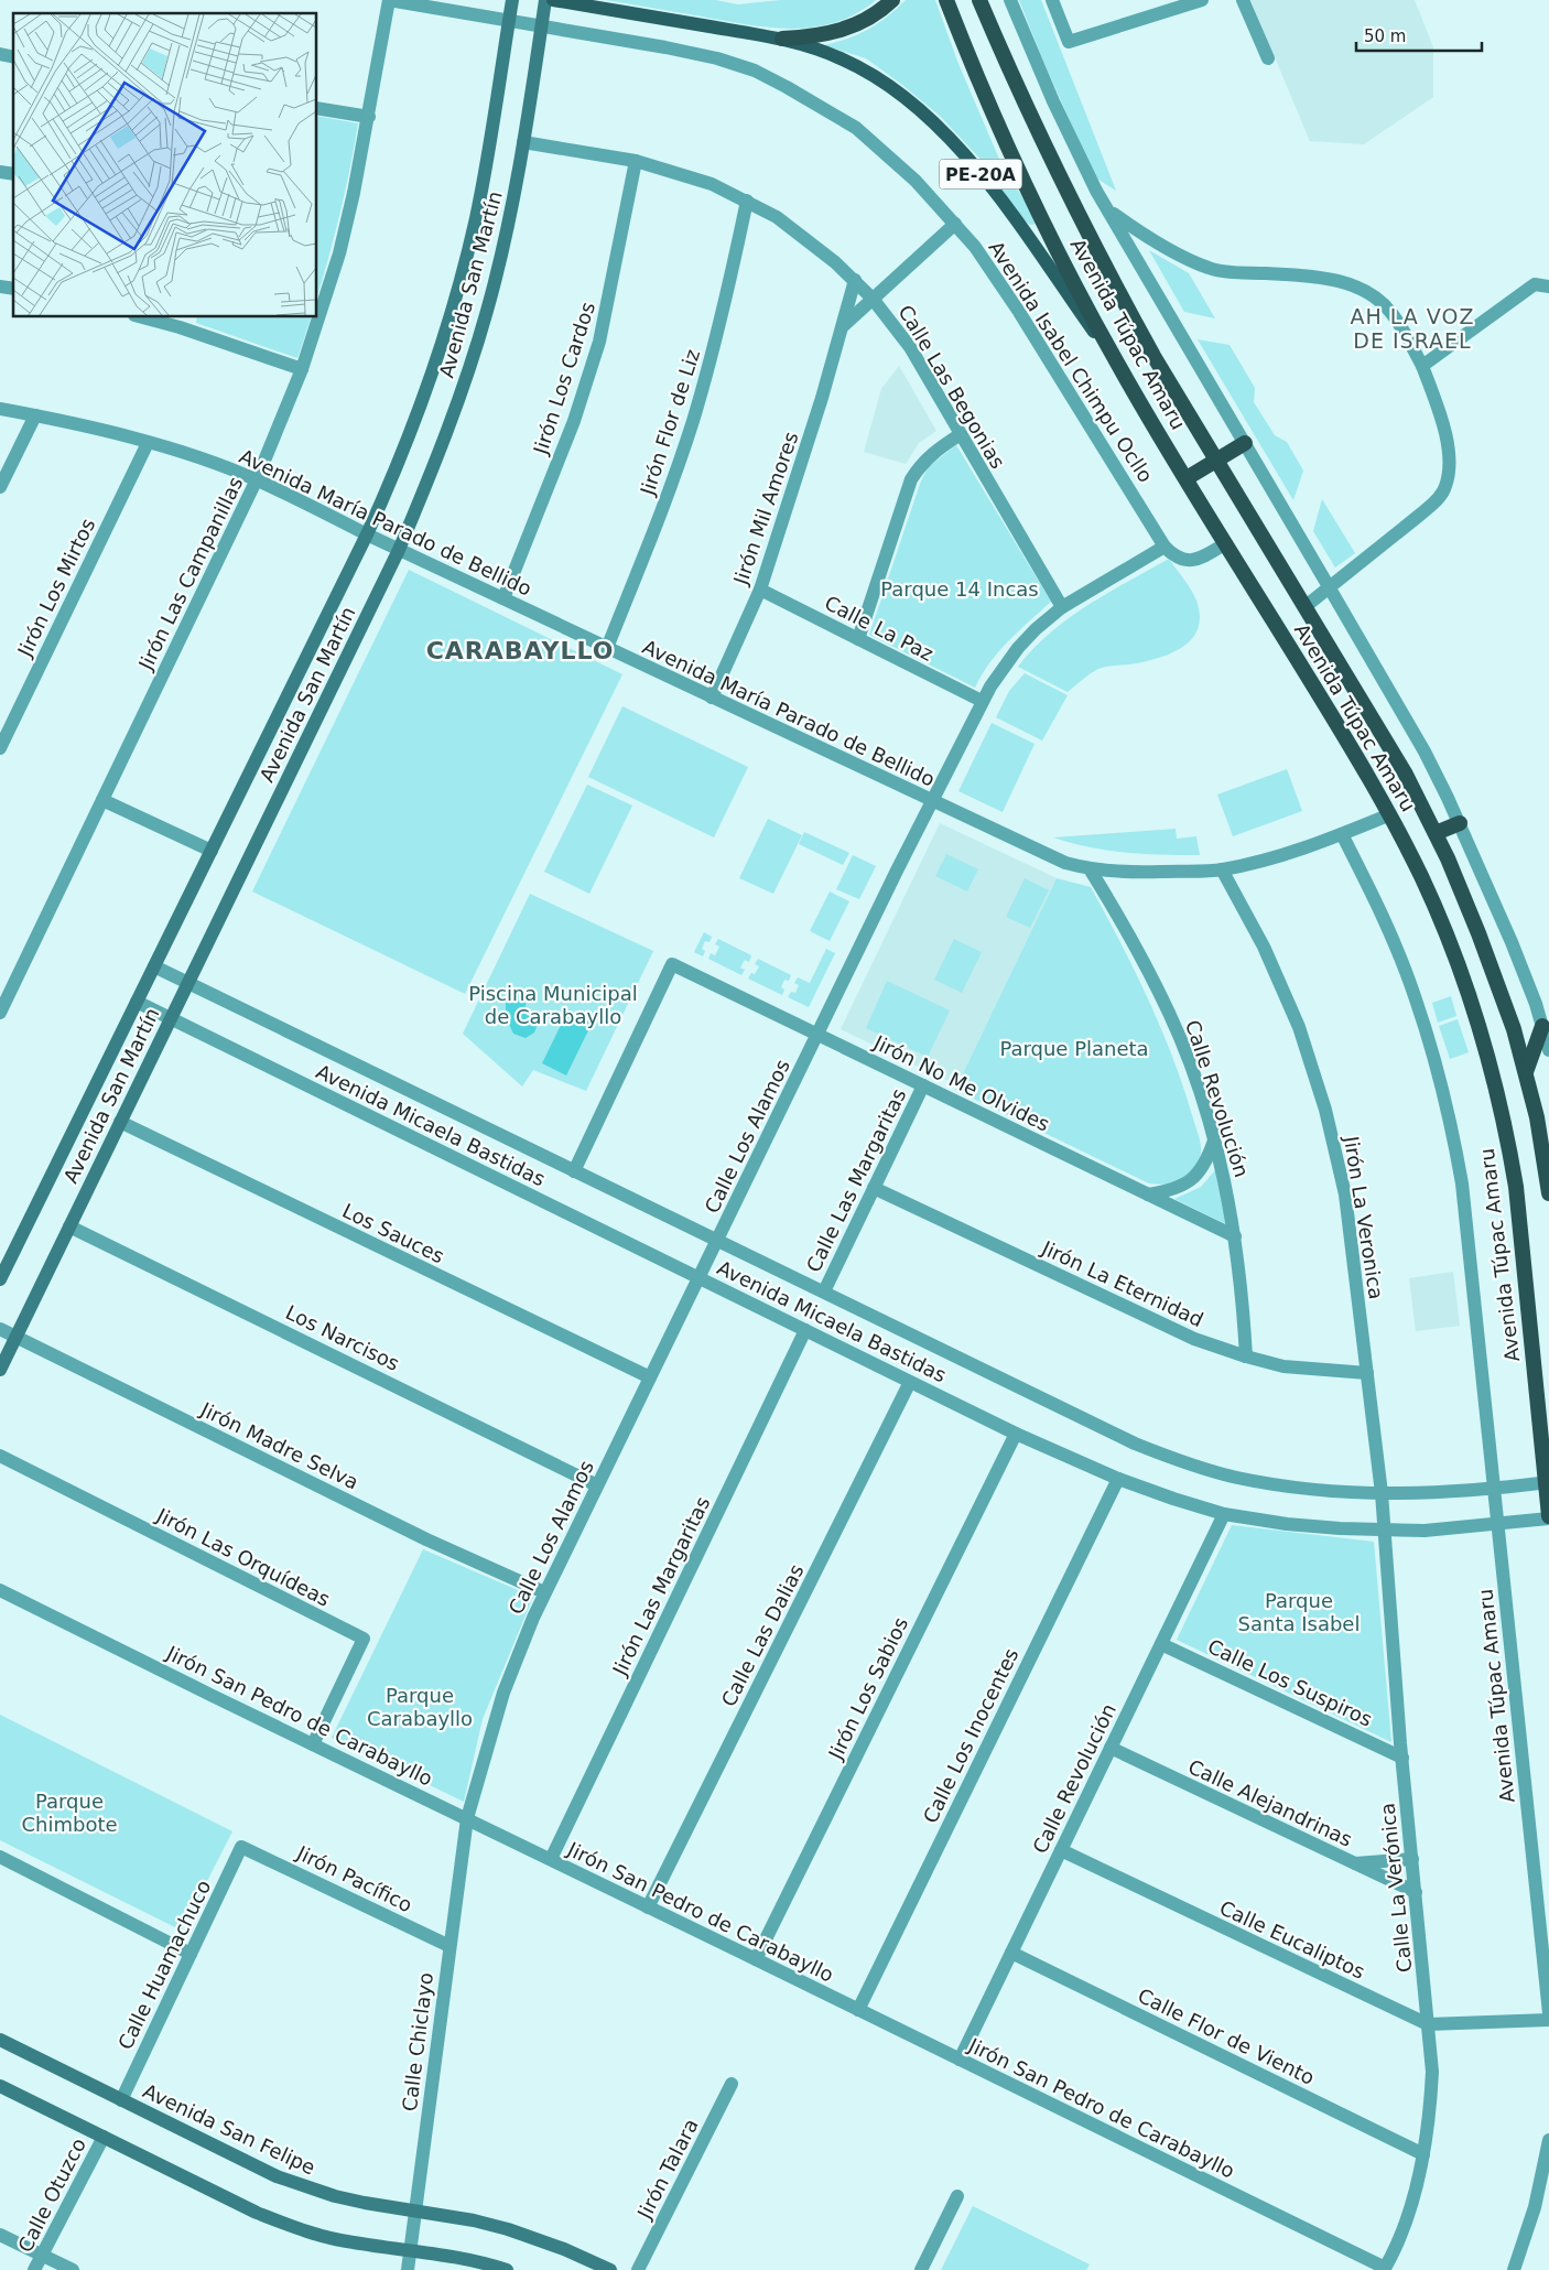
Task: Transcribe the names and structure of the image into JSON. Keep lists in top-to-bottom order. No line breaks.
{"streets":{"highway":["PE-20A","Avenida Túpac Amaru"],"main road":["Avenida San Martín","Avenida Isabel Chimpu Ocllo","Avenida San Felipe"],"street":["Jirón Los Cardos","Calle Las Begonias","Jirón Flor de Liz","Jirón Mil Amores","Avenida María Parado de Bellido","Jirón Las Campanillas","Jirón Los Mirtos","Calle La Paz","Jirón No Me Olvides","Calle Revolución","Avenida Micaela Bastidas","Calle Los Alamos","Calle Las Margaritas","Jirón La Veronica","Los Sauces","Jirón La Eternidad","Los Narcisos","Jirón Madre Selva","Jirón Las Orquídeas","Jirón Las Margaritas","Calle Las Dalias","Calle Los Suspiros","Jirón Los Sabios","Jirón San Pedro de Carabayllo","Calle Los Inocentes","Calle Alejandrinas","Jirón Pacífico","Calle La Verónica","Calle Eucaliptos","Calle Huamachuco","Calle Flor de Viento","Calle Chiclayo","Jirón Talara","Calle Otuzco"]},"crossings":[["Avenida San Martín","Avenida Isabel Chimpu Ocllo"],["Avenida San Martín","Calle Las Begonias"],["Avenida San Martín","Avenida María Parado de Bellido"],["Avenida San Martín","Avenida Micaela Bastidas"],["Avenida San Martín","Los Sauces"],["Avenida San Martín","Los Narcisos"],["Avenida San Martín","Jirón Madre Selva"],["Avenida Túpac Amaru","Avenida Isabel Chimpu Ocllo"],["Avenida Túpac Amaru","Avenida María Parado de Bellido"],["Avenida Túpac Amaru","Avenida Micaela Bastidas"],["Avenida Isabel Chimpu Ocllo","Jirón Las Campanillas"],["Avenida Isabel Chimpu Ocllo","Calle Los Alamos"],["Jirón Los Cardos","Calle Las Begonias"],["Jirón Los Cardos","Avenida María Parado de Bellido"],["Calle Las Begonias","Jirón Flor de Liz"],["Calle Las Begonias","Jirón Mil Amores"],["Calle Las Begonias","Calle Los Alamos"],["Jirón Flor de Liz","Avenida María Parado de Bellido"],["Jirón Mil Amores","Avenida María Parado de Bellido"],["Jirón Mil Amores","Calle La Paz"],["Avenida María Parado de Bellido","Jirón Las Campanillas"],["Avenida María Parado de Bellido","Jirón Los Mirtos"],["Avenida María Parado de Bellido","Calle Revolución"],["Avenida María Parado de Bellido","Calle Los Alamos"],["Avenida María Parado de Bellido","Jirón La Veronica"],["Calle La Paz","Calle Los Alamos"],["Jirón No Me Olvides","Calle Revolución"],["Jirón No Me Olvides","Avenida Micaela Bastidas"],["Jirón No Me Olvides","Calle Los Alamos"],["Jirón No Me Olvides","Calle Las Margaritas"],["Calle Revolución","Avenida Micaela Bastidas"],["Calle Revolución","Jirón La Eternidad"],["Calle Revolución","Calle Los Suspiros"],["Calle Revolución","Jirón San Pedro de Carabayllo"],["Calle Revolución","Calle Alejandrinas"],["Calle Revolución","Calle Eucaliptos"],["Calle Revolución","Calle Flor de Viento"],["Avenida Micaela Bastidas","Calle Los Alamos"],["Avenida Micaela Bastidas","Calle Las Margaritas"],["Avenida Micaela Bastidas","Jirón La Veronica"],["Avenida Micaela Bastidas","Jirón Las Margaritas"],["Avenida Micaela Bastidas","Calle Las Dalias"],["Avenida Micaela Bastidas","Jirón Los Sabios"],["Avenida Micaela Bastidas","Calle Los Inocentes"],["Avenida Micaela Bastidas","Calle La Verónica"],["Calle Los Alamos","Los Sauces"],["Calle Los Alamos","Los Narcisos"],["Calle Los Alamos","Jirón Madre Selva"],["Calle Los Alamos","Jirón San Pedro de Carabayllo"],["Calle Los Alamos","Calle Chiclayo"],["Calle Las Margaritas","Jirón La Eternidad"],["Jirón La Veronica","Jirón La Eternidad"],["Jirón La Veronica","Calle La Verónica"],["Jirón Las Orquídeas","Jirón San Pedro de Carabayllo"],["Jirón Las Margaritas","Jirón San Pedro de Carabayllo"],["Calle Las Dalias","Jirón San Pedro de Carabayllo"],["Calle Los Suspiros","Calle La Verónica"],["Jirón Los Sabios","Jirón San Pedro de Carabayllo"],["Jirón San Pedro de Carabayllo","Calle Los Inocentes"],["Jirón San Pedro de Carabayllo","Calle La Verónica"],["Jirón San Pedro de Carabayllo","Calle Chiclayo"],["Calle Alejandrinas","Calle La Verónica"],["Jirón Pacífico","Calle Huamachuco"],["Jirón Pacífico","Calle Chiclayo"],["Calle La Verónica","Calle Eucaliptos"],["Calle La Verónica","Calle Flor de Viento"],["Calle Huamachuco","Avenida San Felipe"],["Calle Chiclayo","Avenida San Felipe"]],"districts":["AH LA VOZ DE ISRAEL","CARABAYLLO"],"parks":["Parque 14 Incas","Piscina Municipal de Carabayllo","Parque Planeta","Parque Santa Isabel","Parque Carabayllo","Parque Chimbote"],"scale_bar":"50 m"}
